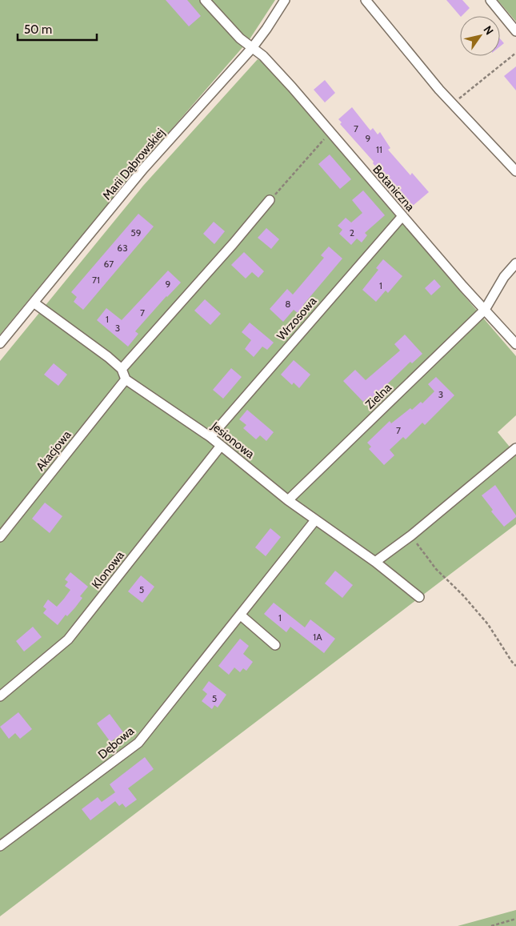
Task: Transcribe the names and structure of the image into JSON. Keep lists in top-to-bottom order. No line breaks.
{"streets":{"street":["Marii Dąbrowskiej","Botaniczna","Wrzosowa","Zielna","Jesionowa","Akacjowa","Klonowa","Dębowa"]},"crossings":[["Marii Dąbrowskiej","Botaniczna"],["Botaniczna","Wrzosowa"],["Botaniczna","Zielna"],["Wrzosowa","Jesionowa"],["Zielna","Jesionowa"],["Jesionowa","Akacjowa"],["Jesionowa","Klonowa"],["Jesionowa","Dębowa"]],"house_numbers":["7","9","11","59","2","63","67","71","9","1","8","7","1","3","3","7","5","1","1A","5"],"scale_bar":"50 m","north":"top right"}
